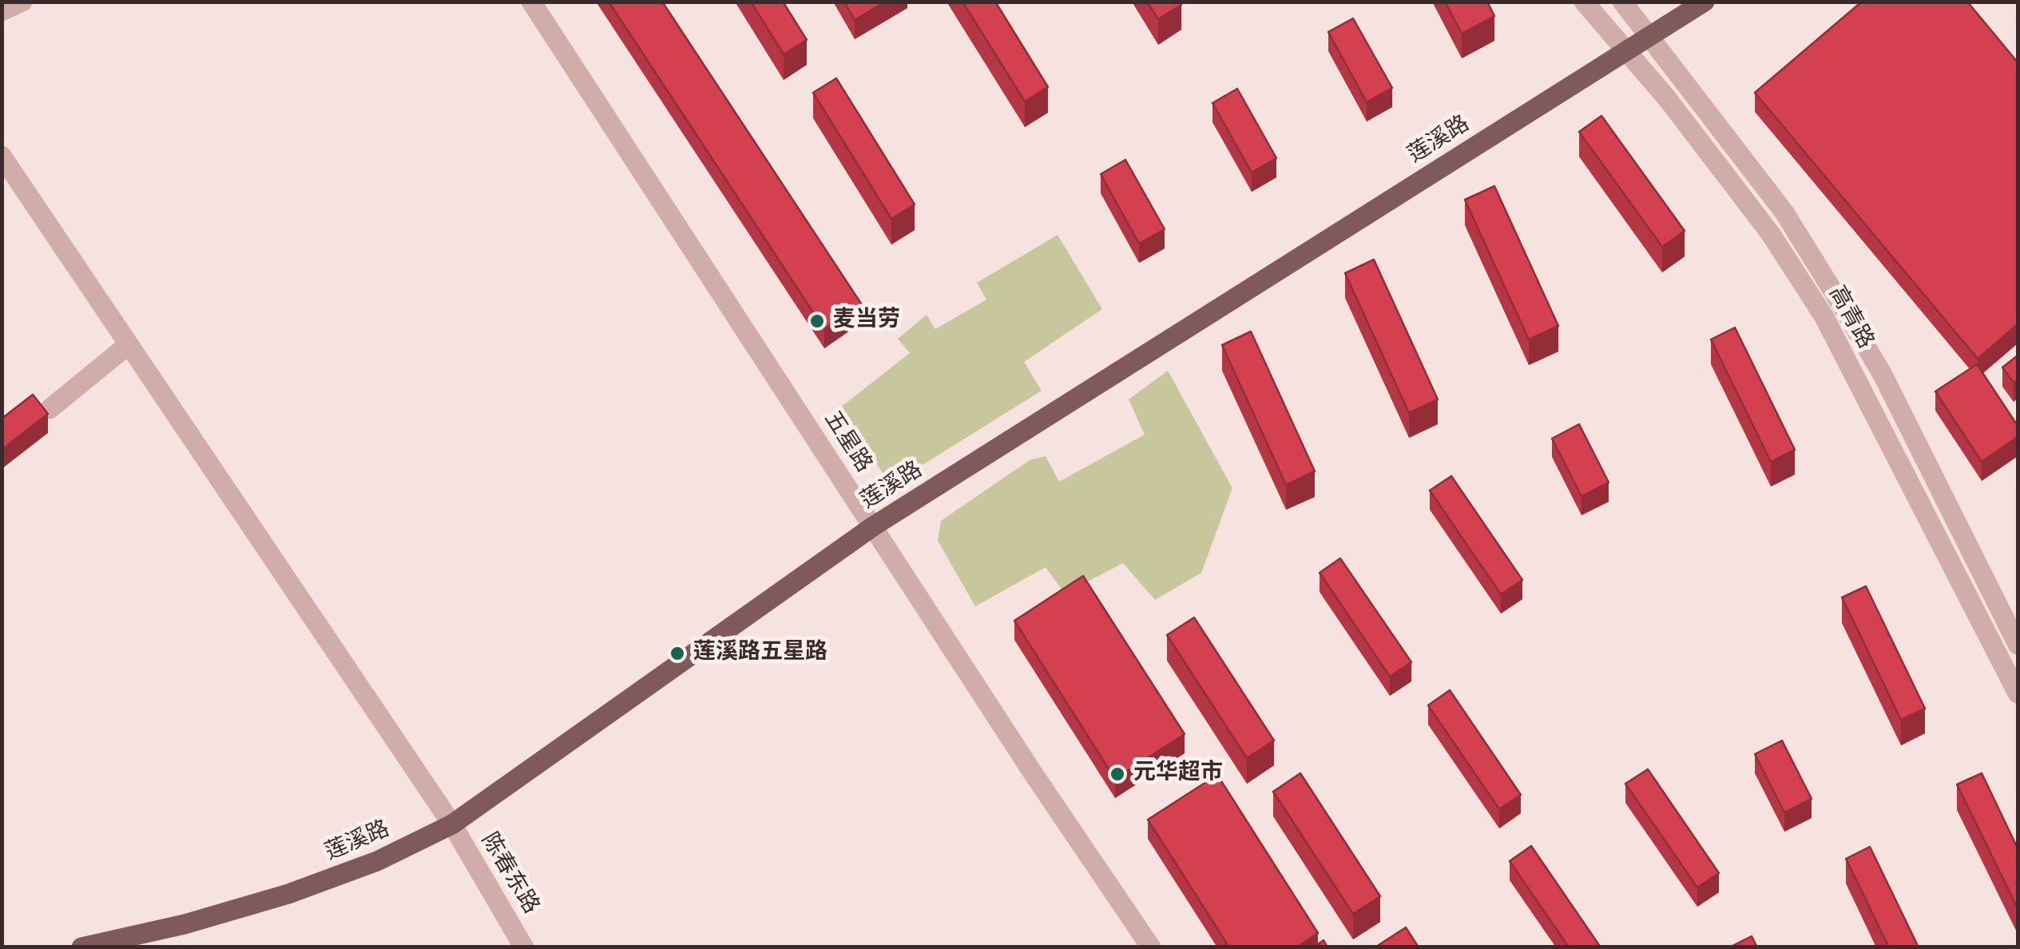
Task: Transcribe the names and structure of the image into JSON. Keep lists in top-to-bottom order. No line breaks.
{"streets":{"main road":["莲溪路"],"street":["高青路","五星路","陈春东路"]},"crossings":[["莲溪路","高青路"],["莲溪路","五星路"],["莲溪路","陈春东路"]],"places":["麦当劳","莲溪路五星路","元华超市"]}
